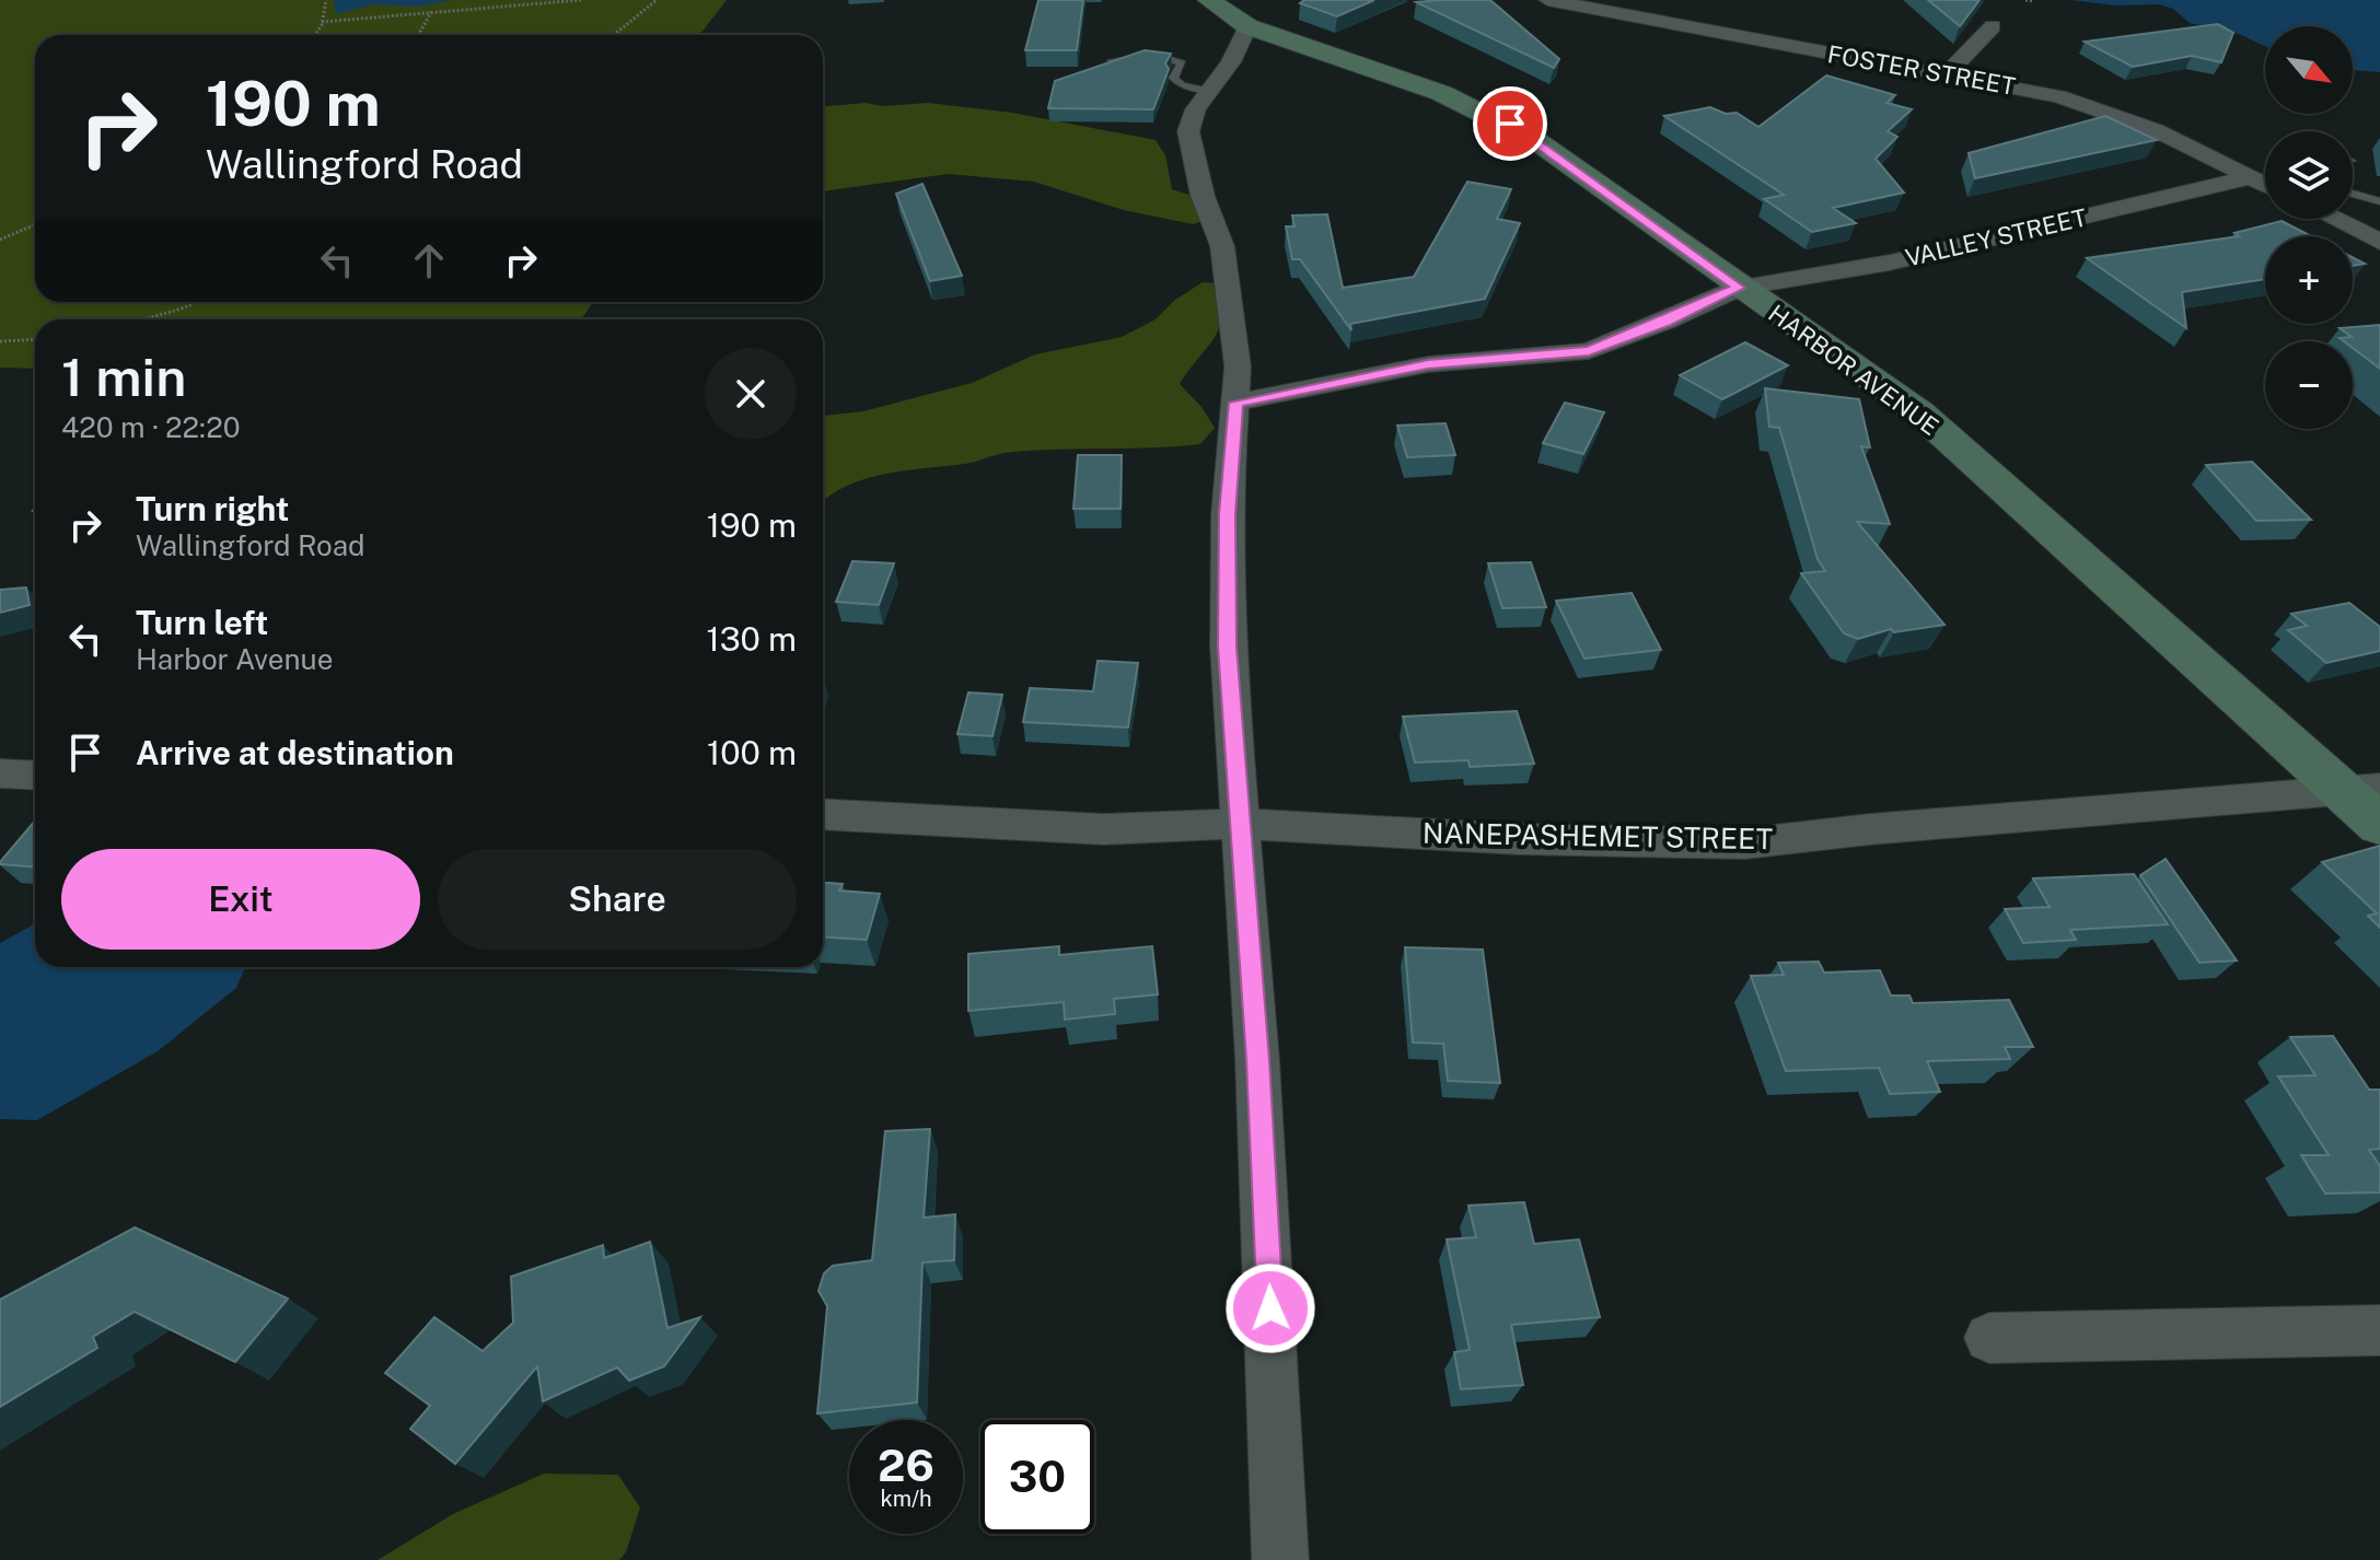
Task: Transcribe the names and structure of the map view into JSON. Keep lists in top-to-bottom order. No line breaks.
{"streets":{"main road":["HARBOR AVENUE"],"street":["FOSTER STREET","VALLEY STREET","NANEPASHEMET STREET"]},"crossings":[["FOSTER STREET","VALLEY STREET"],["VALLEY STREET","HARBOR AVENUE"],["HARBOR AVENUE","NANEPASHEMET STREET"]],"north":"bottom right","page":{"map_buttons":["+","−"],"turn":["190 m","Wallingford Road"],"heading":["1 min","420 m · 22:20"],"list":[{"name":"Turn right","note":"Wallingford Road","value":"190 m"},{"name":"Turn left","note":"Harbor Avenue","value":"130 m"},{"name":"Arrive at destination","value":"100 m"}],"buttons":["Exit","Share"],"speed":"26 km/h","limit":"30"}}
